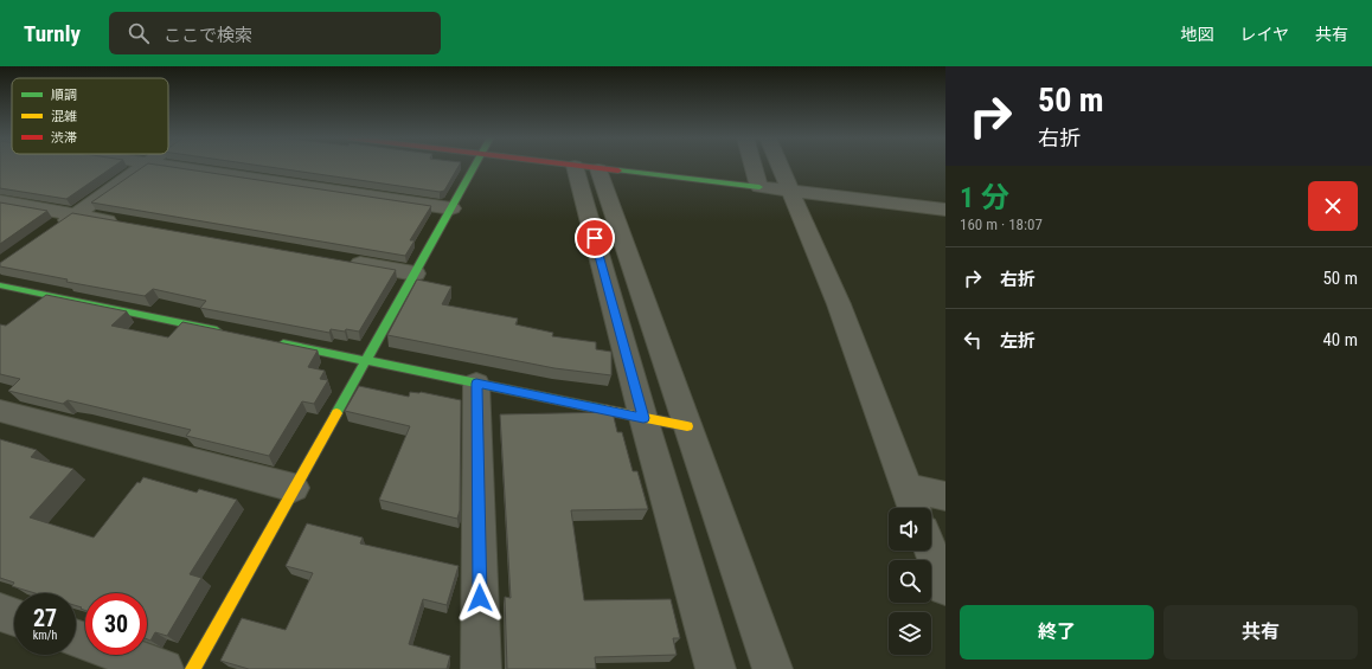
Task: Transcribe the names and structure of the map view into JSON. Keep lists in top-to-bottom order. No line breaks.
{"legend":["順調","混雑","渋滞"],"page":{"header":"Turnly","search":"ここで検索","nav":["地図","レイヤ","共有"],"turn":["50 m","右折"],"heading":["1 分","160 m · 18:07"],"list":[{"name":"右折","value":"50 m"},{"name":"左折","value":"40 m"}],"speed":"27 km/h","limit":"30","buttons":["終了","共有"]}}
